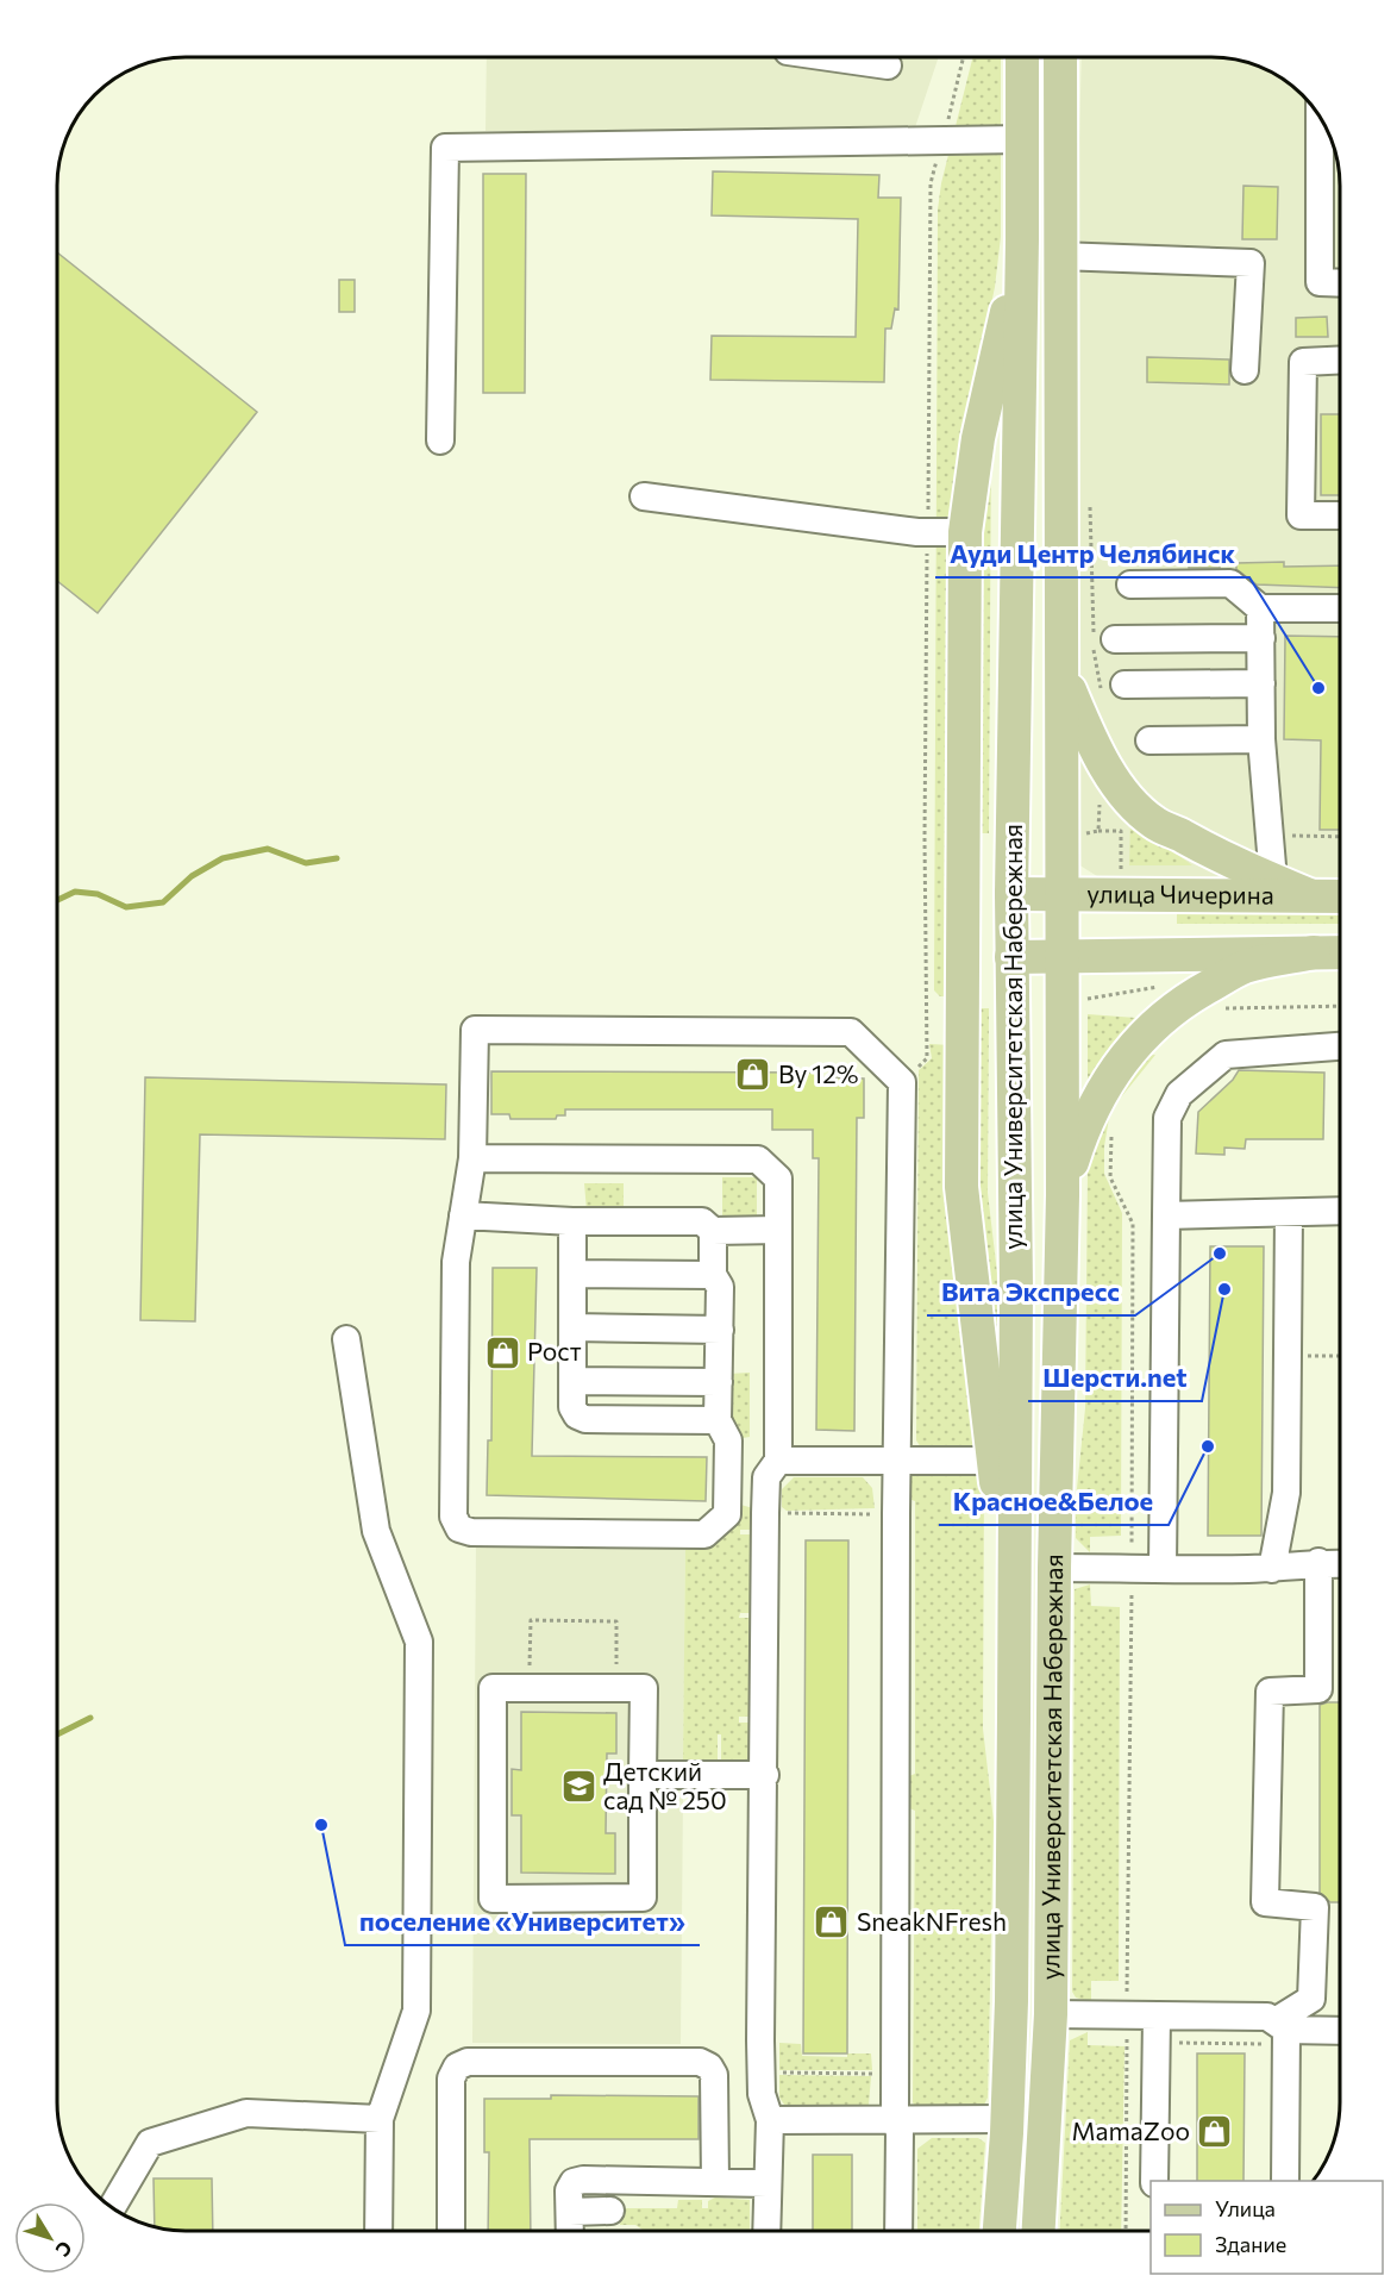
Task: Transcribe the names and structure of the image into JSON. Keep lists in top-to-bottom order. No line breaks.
{"streets":{"main road":["улица Чичерина","улица Университетская Набережная"]},"crossings":[["улица Чичерина","улица Университетская Набережная"]],"places":{"other":["Ауди Центр Челябинск","Вита Экспресс","Шерсти.net","Красное&Белое","поселение «Университет»"],"shop":["Ву 12%","Рост","SneakNFresh","MamaZoo"],"school or university":["Детский сад № 250"]},"legend":["Улица","Здание"],"north":"bottom right"}
